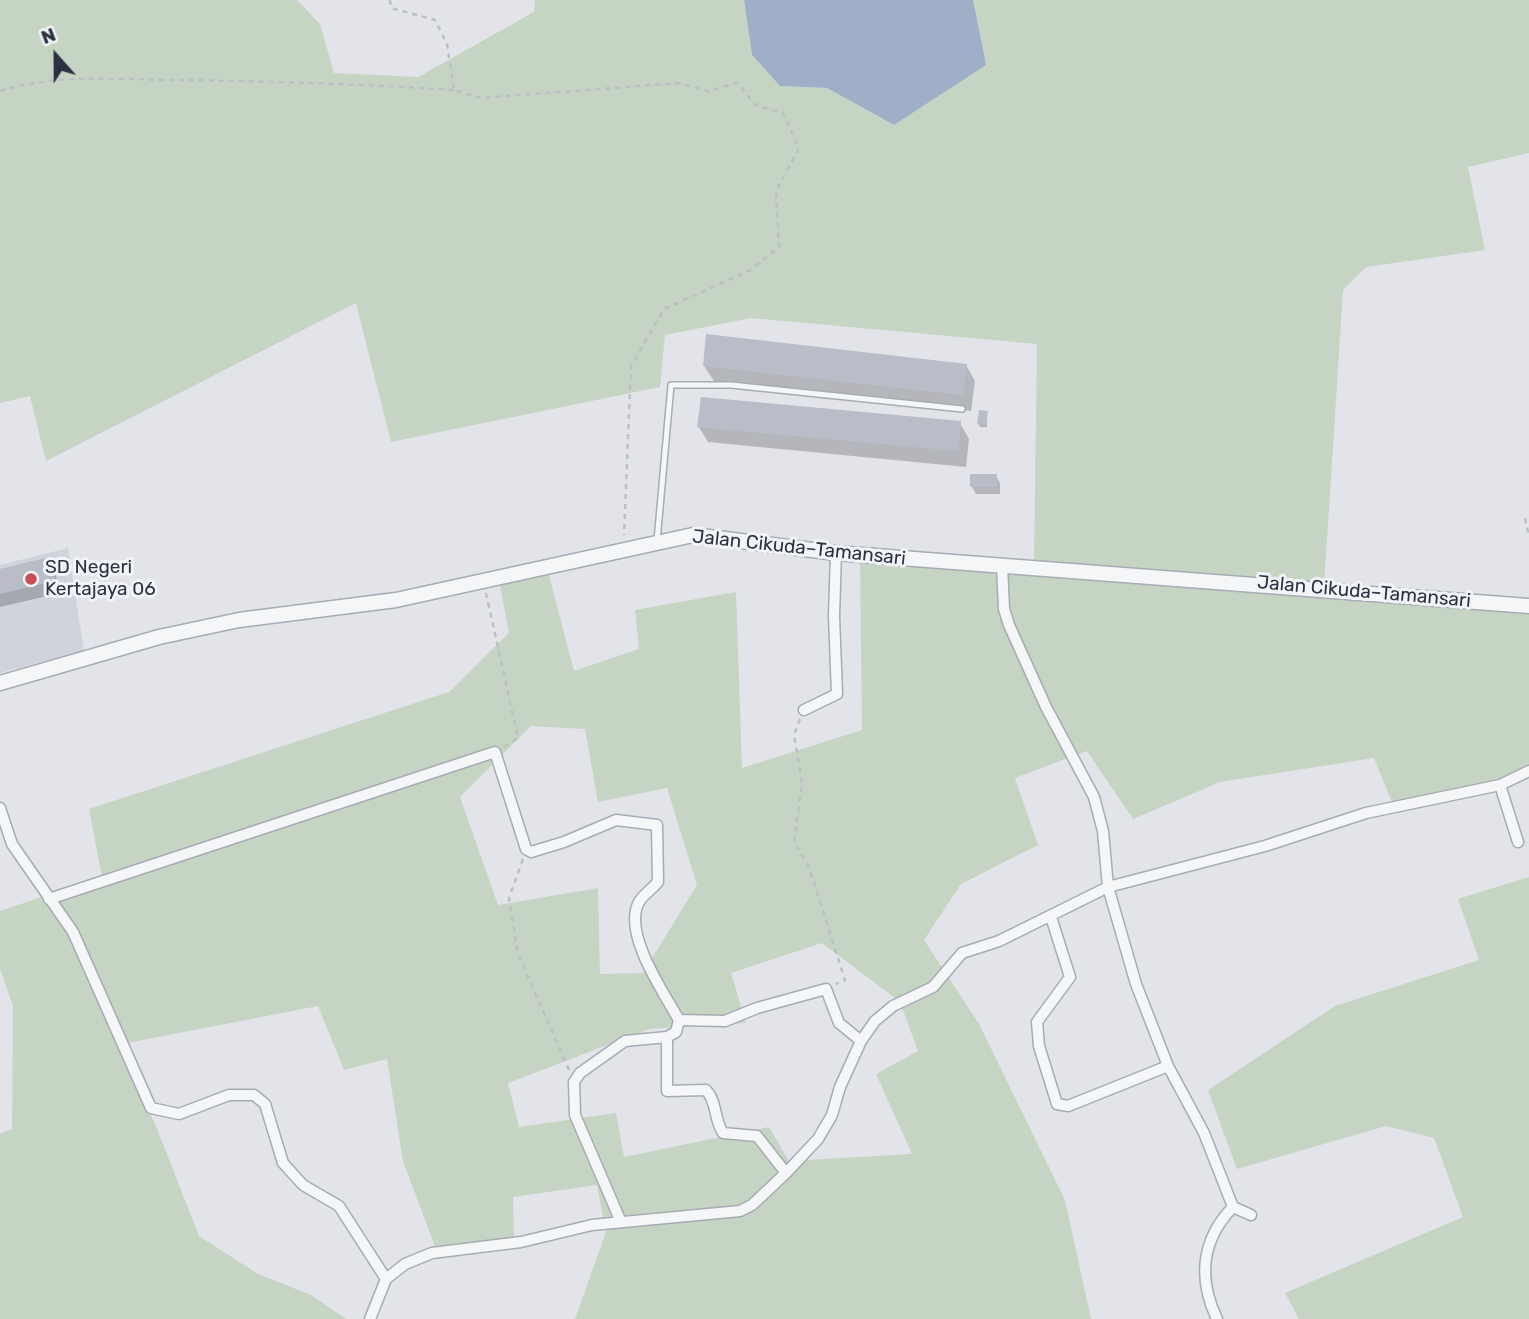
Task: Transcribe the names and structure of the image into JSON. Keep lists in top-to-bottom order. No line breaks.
{"streets":{"street":["Jalan Cikuda–Tamansari"]},"places":["SD Negeri Kertajaya 06"],"north":"top"}
